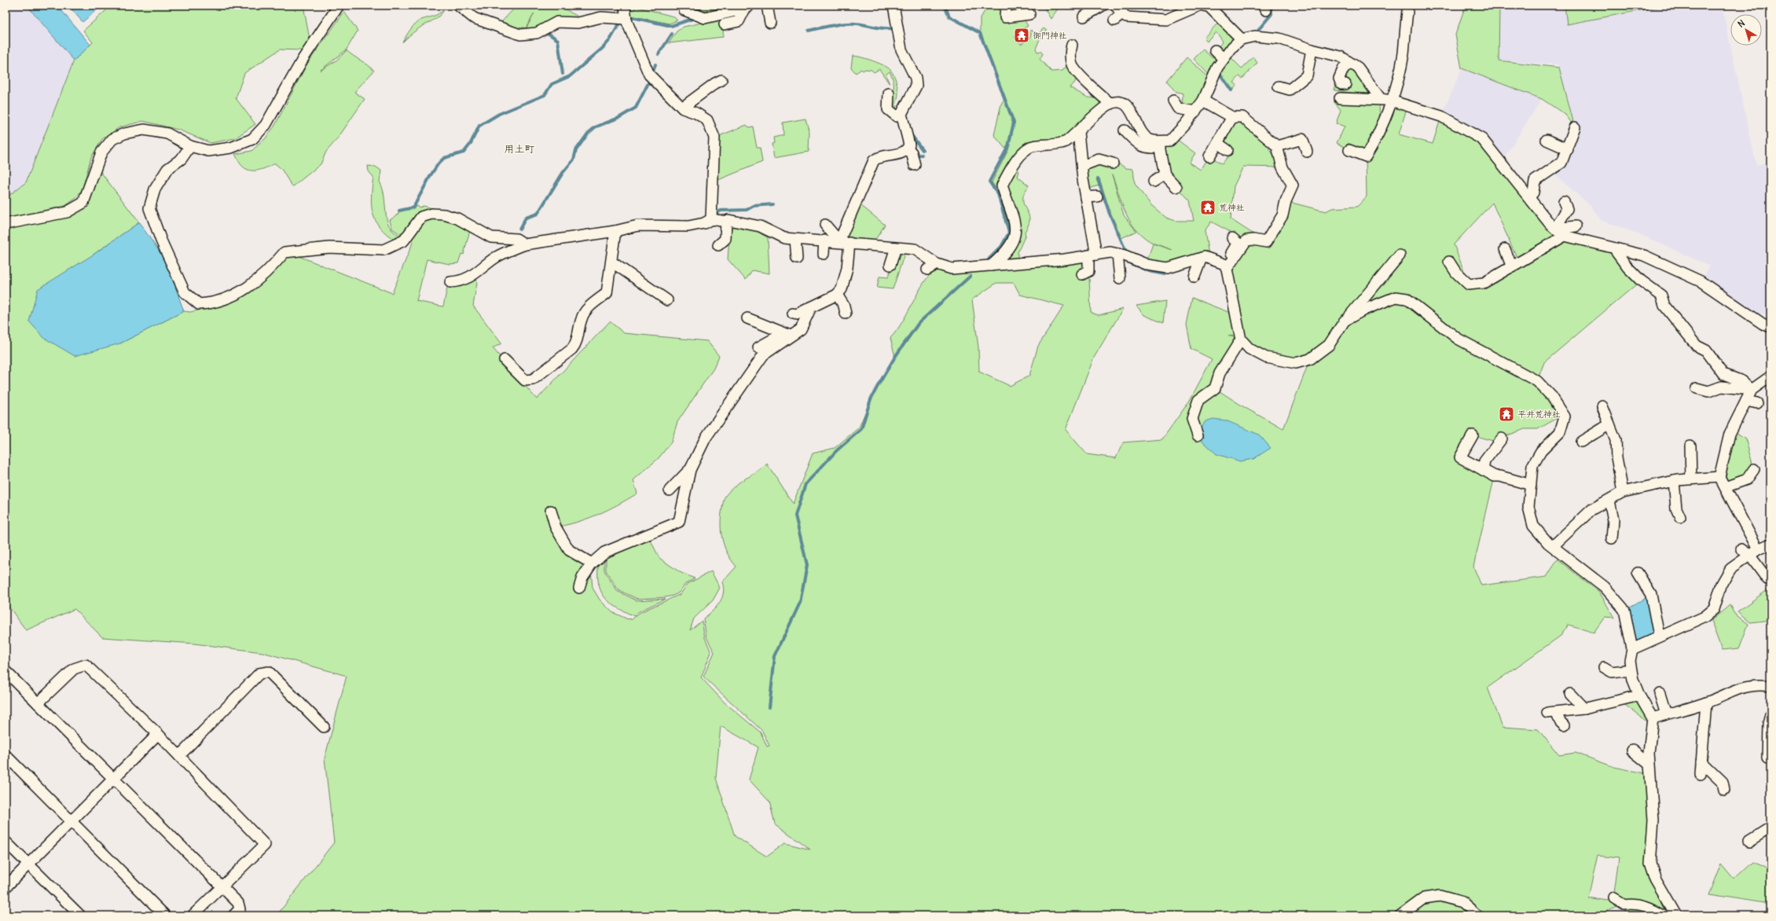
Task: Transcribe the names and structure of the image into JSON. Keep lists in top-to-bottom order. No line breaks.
{"districts":["用土町"],"places":{"temple":["御門神社","荒神社","平井荒神社"]},"north":"top left"}
